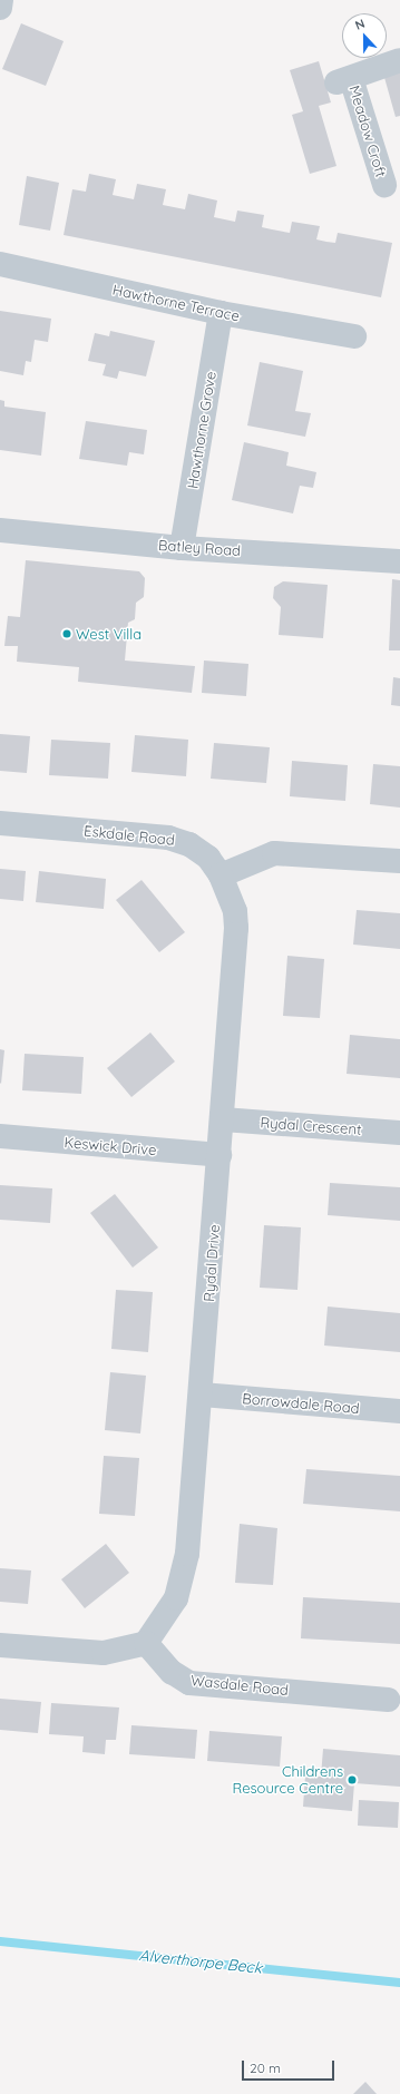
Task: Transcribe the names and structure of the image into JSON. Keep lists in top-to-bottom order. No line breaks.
{"streets":{"street":["Meadow Croft","Hawthorne Terrace","Hawthorne Grove","Batley Road","Eskdale Road","Rydal Crescent","Keswick Drive","Rydal Drive","Borrowdale Road","Wasdale Road"]},"crossings":[["Hawthorne Terrace","Hawthorne Grove"],["Hawthorne Grove","Batley Road"],["Eskdale Road","Rydal Drive"],["Rydal Crescent","Rydal Drive"],["Keswick Drive","Rydal Drive"],["Rydal Drive","Borrowdale Road"],["Rydal Drive","Wasdale Road"]],"water":["Alverthorpe Beck"],"places":["West Villa","Childrens Resource Centre"],"scale_bar":"20 m","north":"top"}
